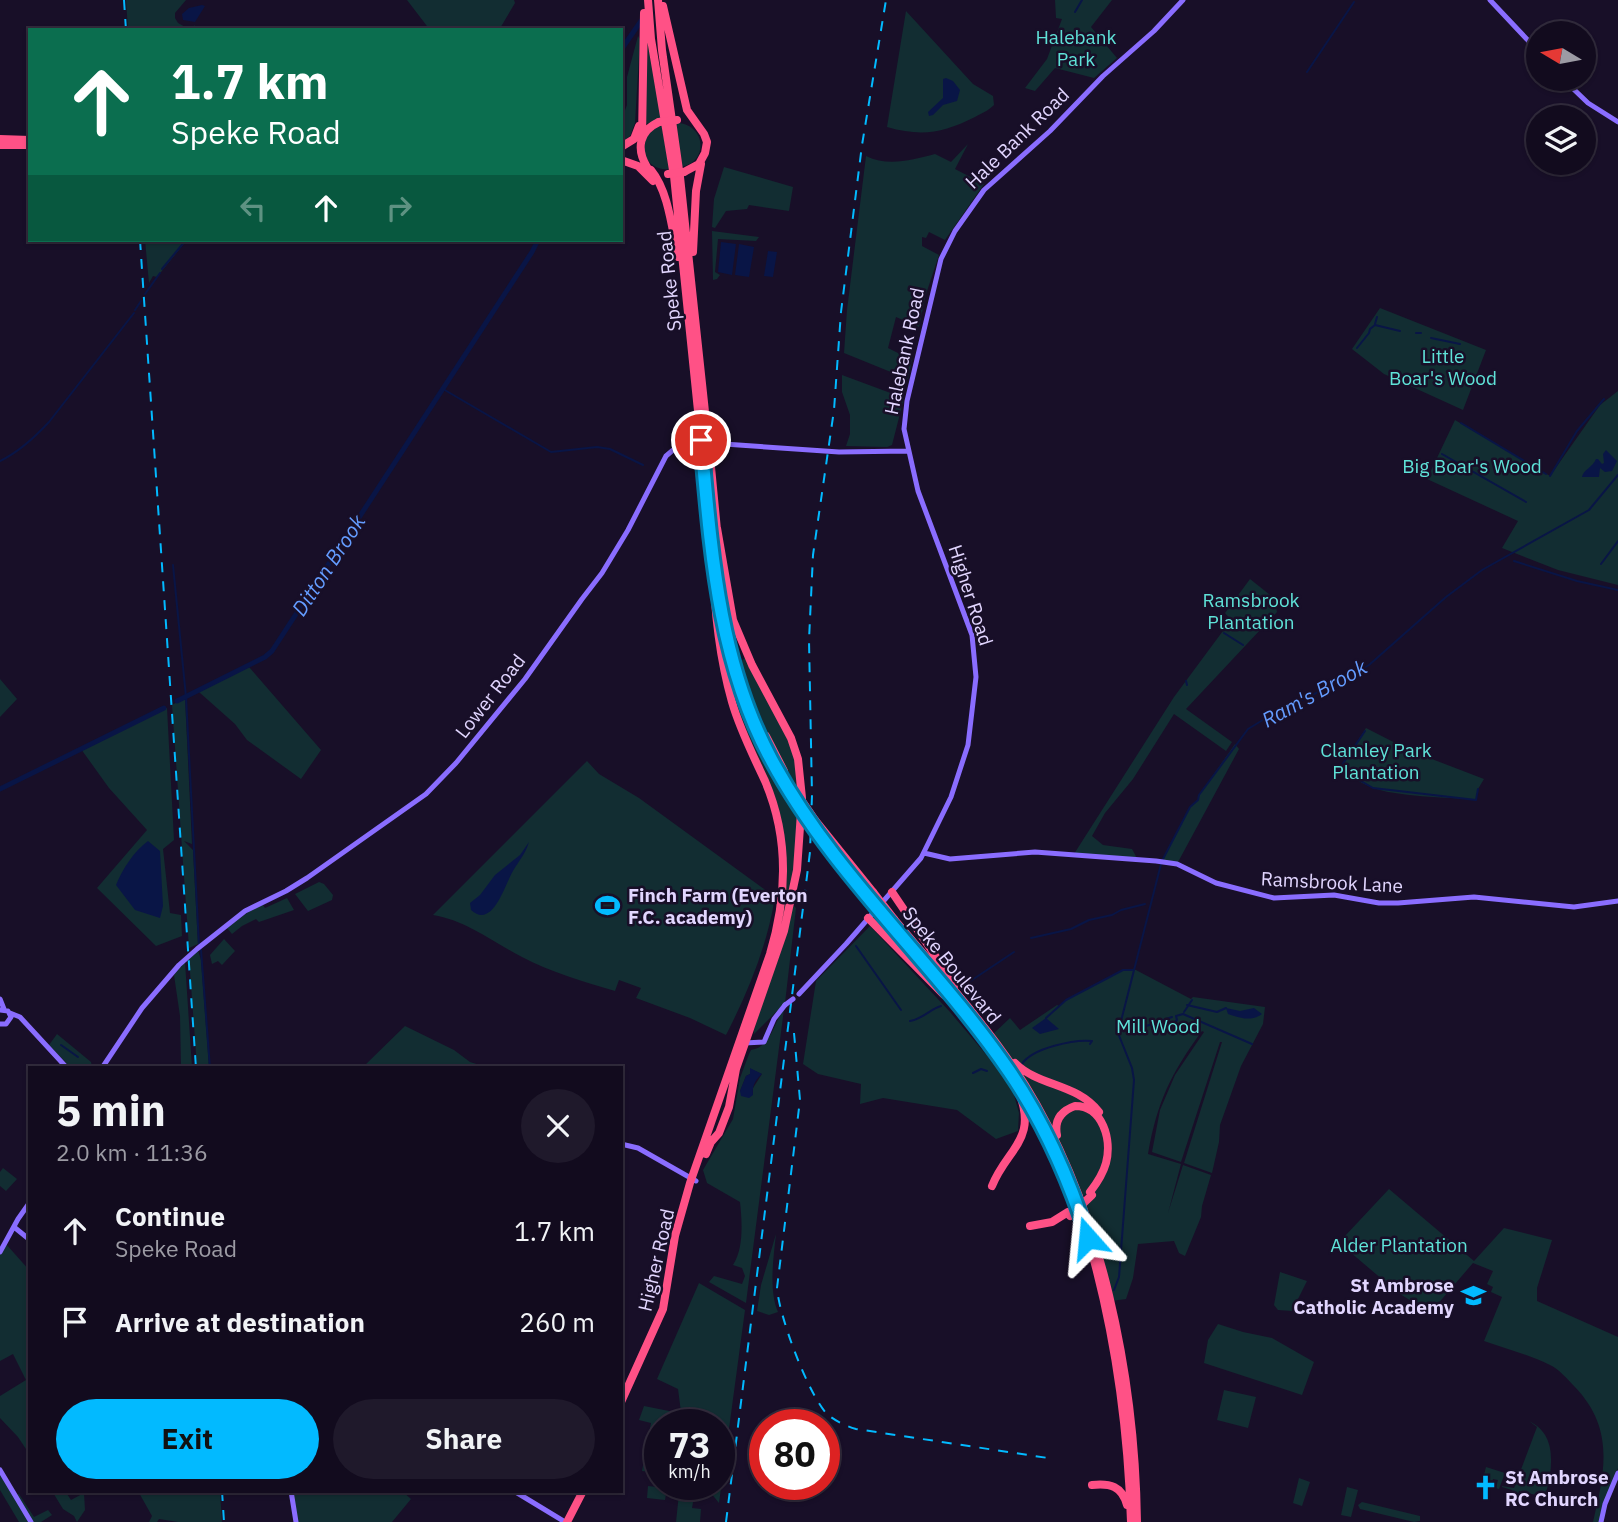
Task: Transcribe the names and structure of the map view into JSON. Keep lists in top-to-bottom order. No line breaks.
{"streets":{"highway":["Speke Road","Higher Road","Speke Boulevard"],"street":["Hale Bank Road","Halebank Road","Lower Road","Ramsbrook Lane"]},"crossings":[["Hale Bank Road","Halebank Road"],["Speke Road","Higher Road"],["Speke Road","Speke Boulevard"],["Halebank Road","Higher Road"],["Halebank Road","Lower Road"],["Higher Road","Lower Road"],["Higher Road","Ramsbrook Lane"],["Higher Road","Speke Boulevard"]],"water":["Ditton Brook","Ram's Brook"],"parks":["Halebank Park","Little Boar's Wood","Big Boar's Wood","Ramsbrook Plantation","Clamley Park Plantation","Mill Wood","Alder Plantation"],"places":{"sports":["Finch Farm (Everton F.C. academy)"],"school or university":["St Ambrose Catholic Academy"],"church":["St Ambrose RC Church"]},"north":"left","page":{"turn":["1.7 km","Speke Road"],"heading":["5 min","2.0 km · 11:36"],"list":[{"name":"Continue","note":"Speke Road","value":"1.7 km"},{"name":"Arrive at destination","value":"260 m"}],"buttons":["Exit","Share"],"speed":"73 km/h","limit":"80"}}
